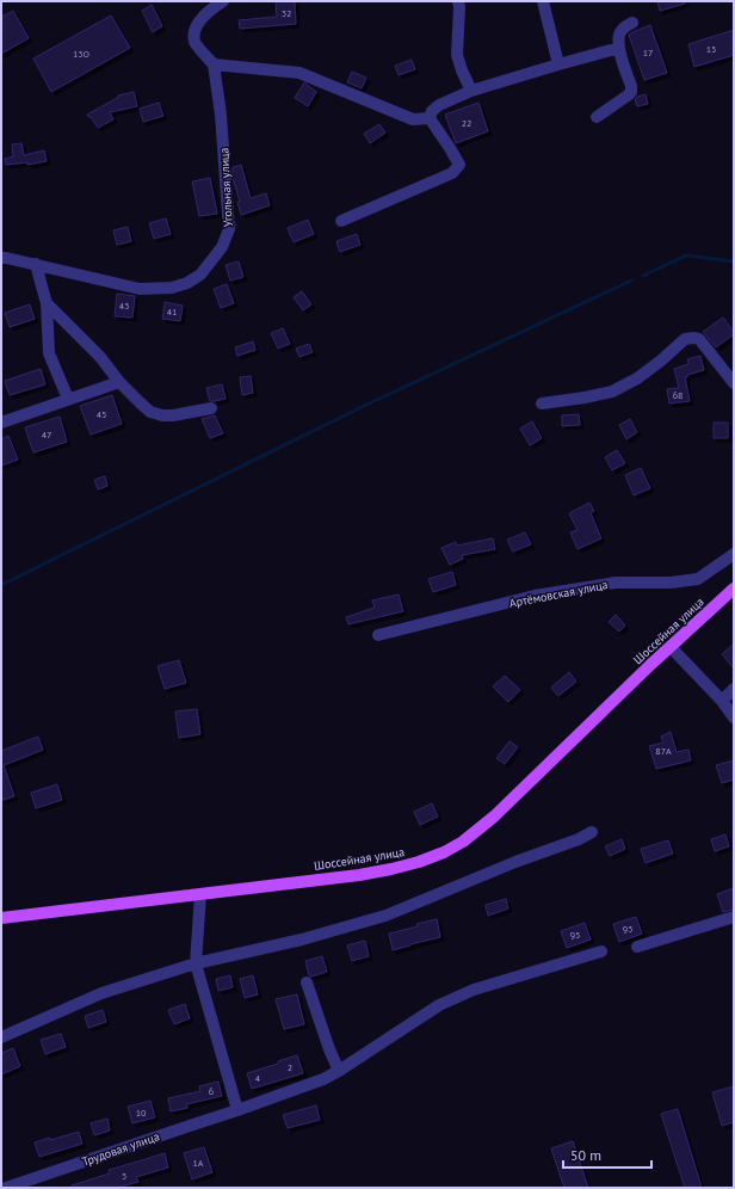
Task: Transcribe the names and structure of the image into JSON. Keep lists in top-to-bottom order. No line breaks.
{"streets":{"main road":["Шоссейная улица"],"street":["Угольная улица","Артёмовская улица","Трудовая улица"]},"house_numbers":["32","15","17","13О","22","43","41","68","45","47","87А","93","95","2","4","6","10","1А","3"],"scale_bar":"50 m"}
